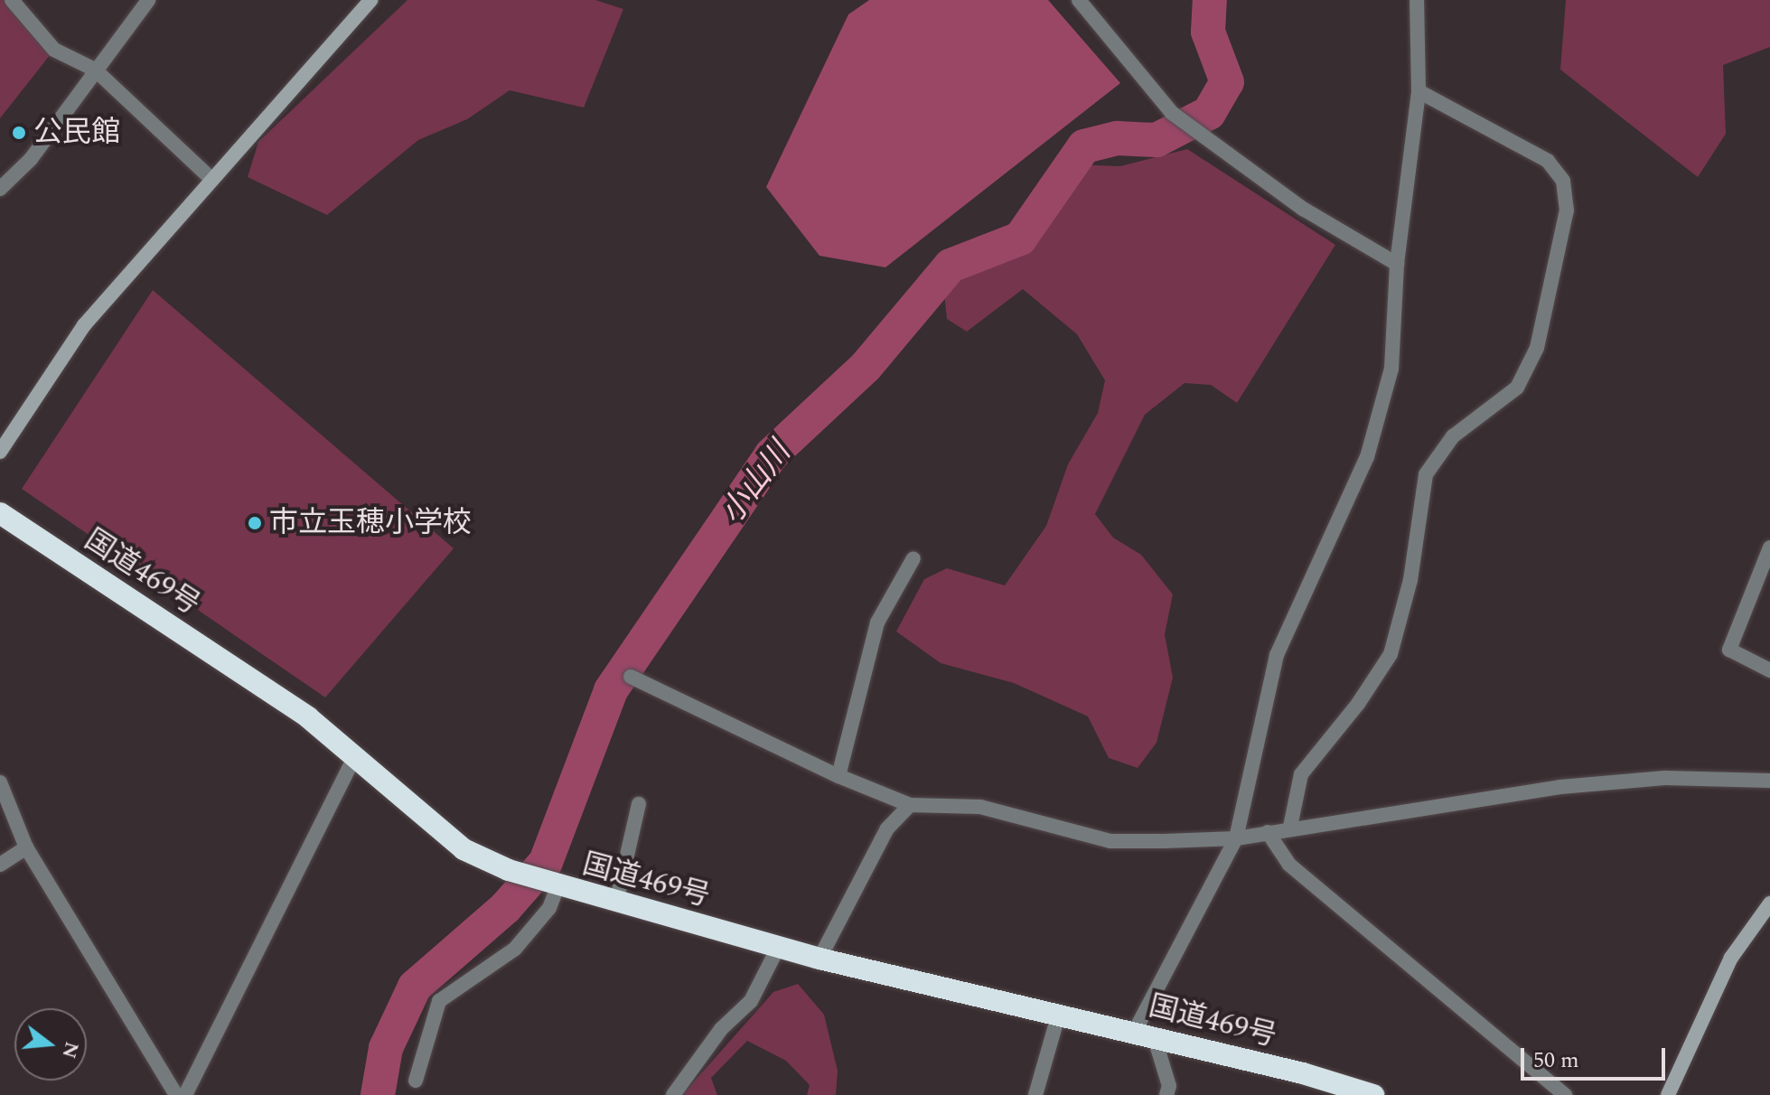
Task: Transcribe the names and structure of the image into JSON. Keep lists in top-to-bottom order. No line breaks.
{"streets":{"highway":["国道469号"]},"water":["小山川"],"places":["公民館","市立玉穂小学校"],"scale_bar":"50 m","north":"right"}
